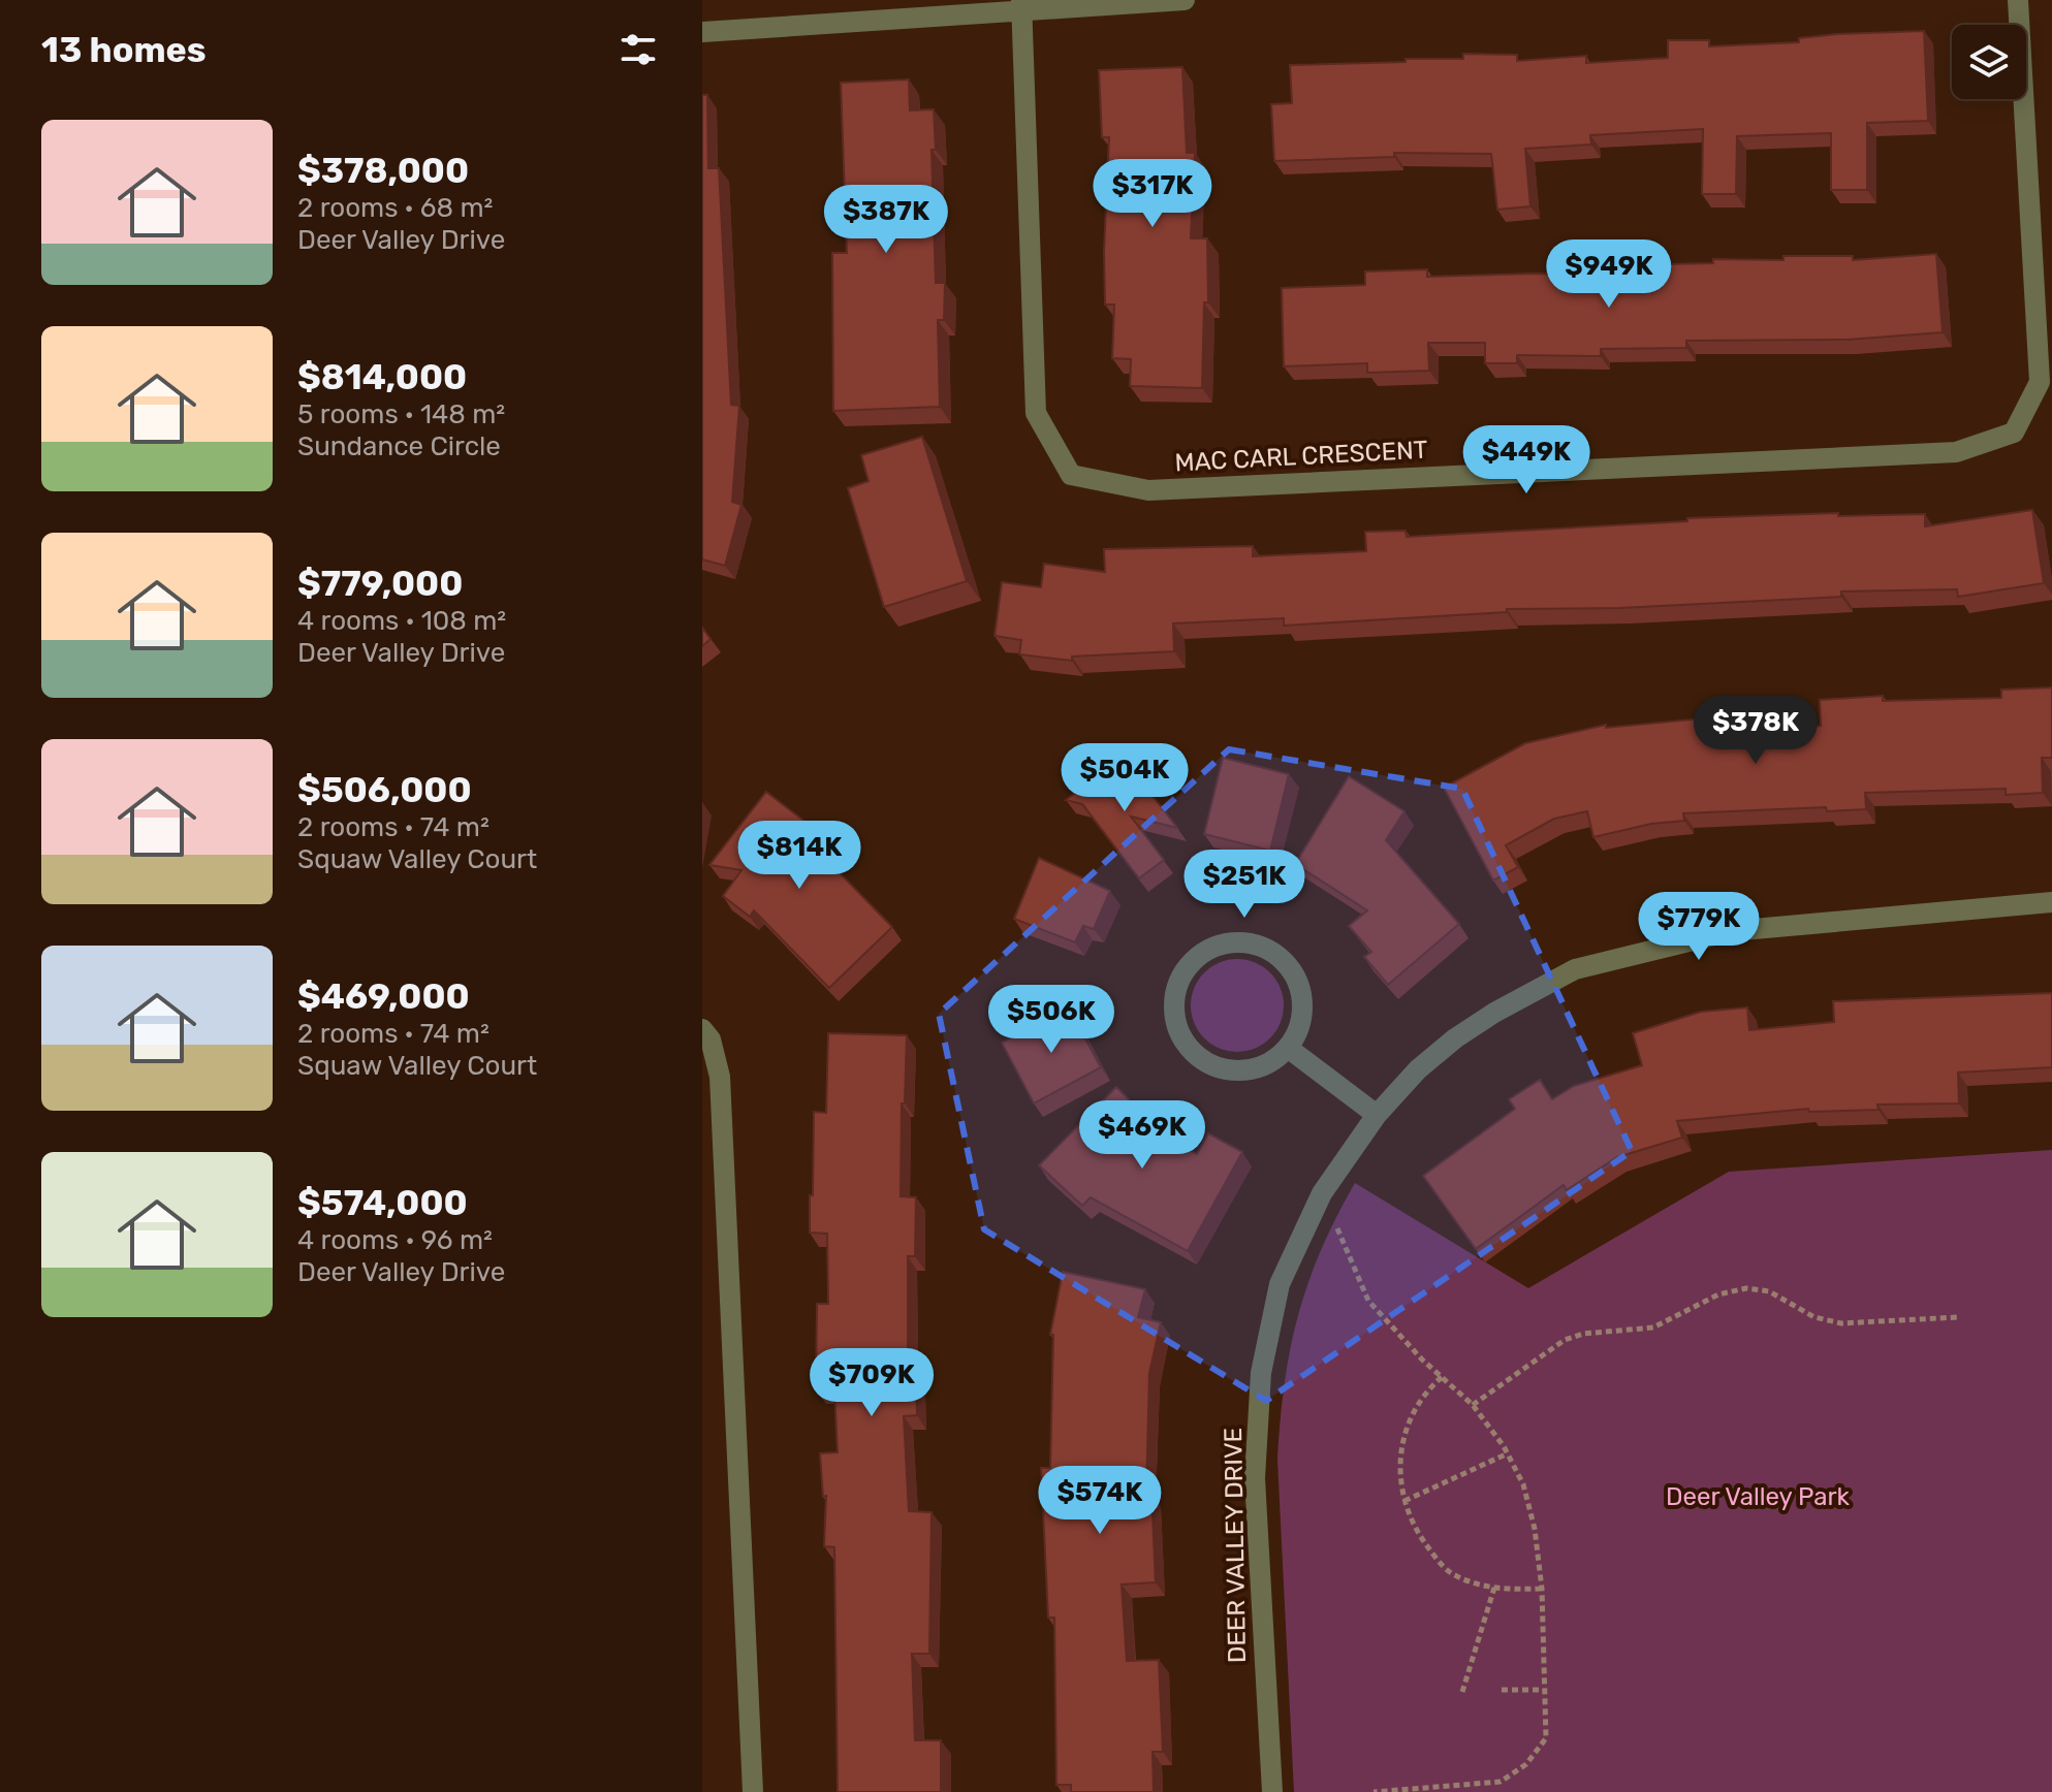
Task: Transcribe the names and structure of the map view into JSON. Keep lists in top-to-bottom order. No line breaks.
{"streets":{"street":["MAC CARL CRESCENT","DEER VALLEY DRIVE"]},"parks":["Deer Valley Park"],"page":{"heading":"13 homes","list":[{"name":"$378,000","note":"2 rooms · 68 m² · Deer Valley Drive"},{"name":"$814,000","note":"5 rooms · 148 m² · Sundance Circle"},{"name":"$779,000","note":"4 rooms · 108 m² · Deer Valley Drive"},{"name":"$506,000","note":"2 rooms · 74 m² · Squaw Valley Court"},{"name":"$469,000","note":"2 rooms · 74 m² · Squaw Valley Court"},{"name":"$574,000","note":"4 rooms · 96 m² · Deer Valley Drive"}],"price":["$317K","$387K","$949K","$449K","$378K","$504K","$814K","$251K","$779K","$506K","$469K","$709K","$574K"]}}
